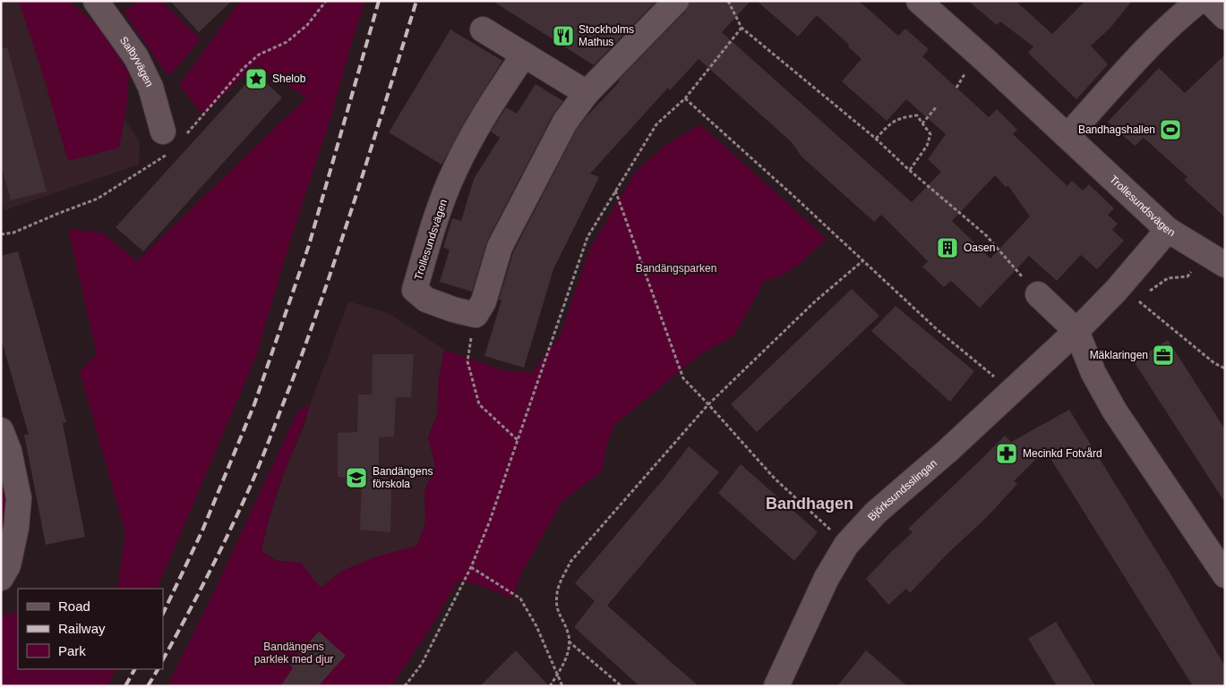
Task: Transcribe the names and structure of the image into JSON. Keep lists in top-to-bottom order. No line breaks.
{"streets":{"street":["Salbyvägen","Trollesundsvägen","Björksundsslingan"]},"crossings":[["Trollesundsvägen","Björksundsslingan"]],"districts":["Bandhagen"],"parks":["Bandängsparken","Bandängens parklek med djur"],"places":{"restaurant":["Stockholms Mathus"],"place":["Shelob"],"sports":["Bandhagshallen"],"building":["Oasen"],"office":["Mäklaringen"],"pharmacy":["Mecinkd Fotvård"],"school or university":["Bandängens förskola"]},"legend":["Road","Railway","Park"]}
